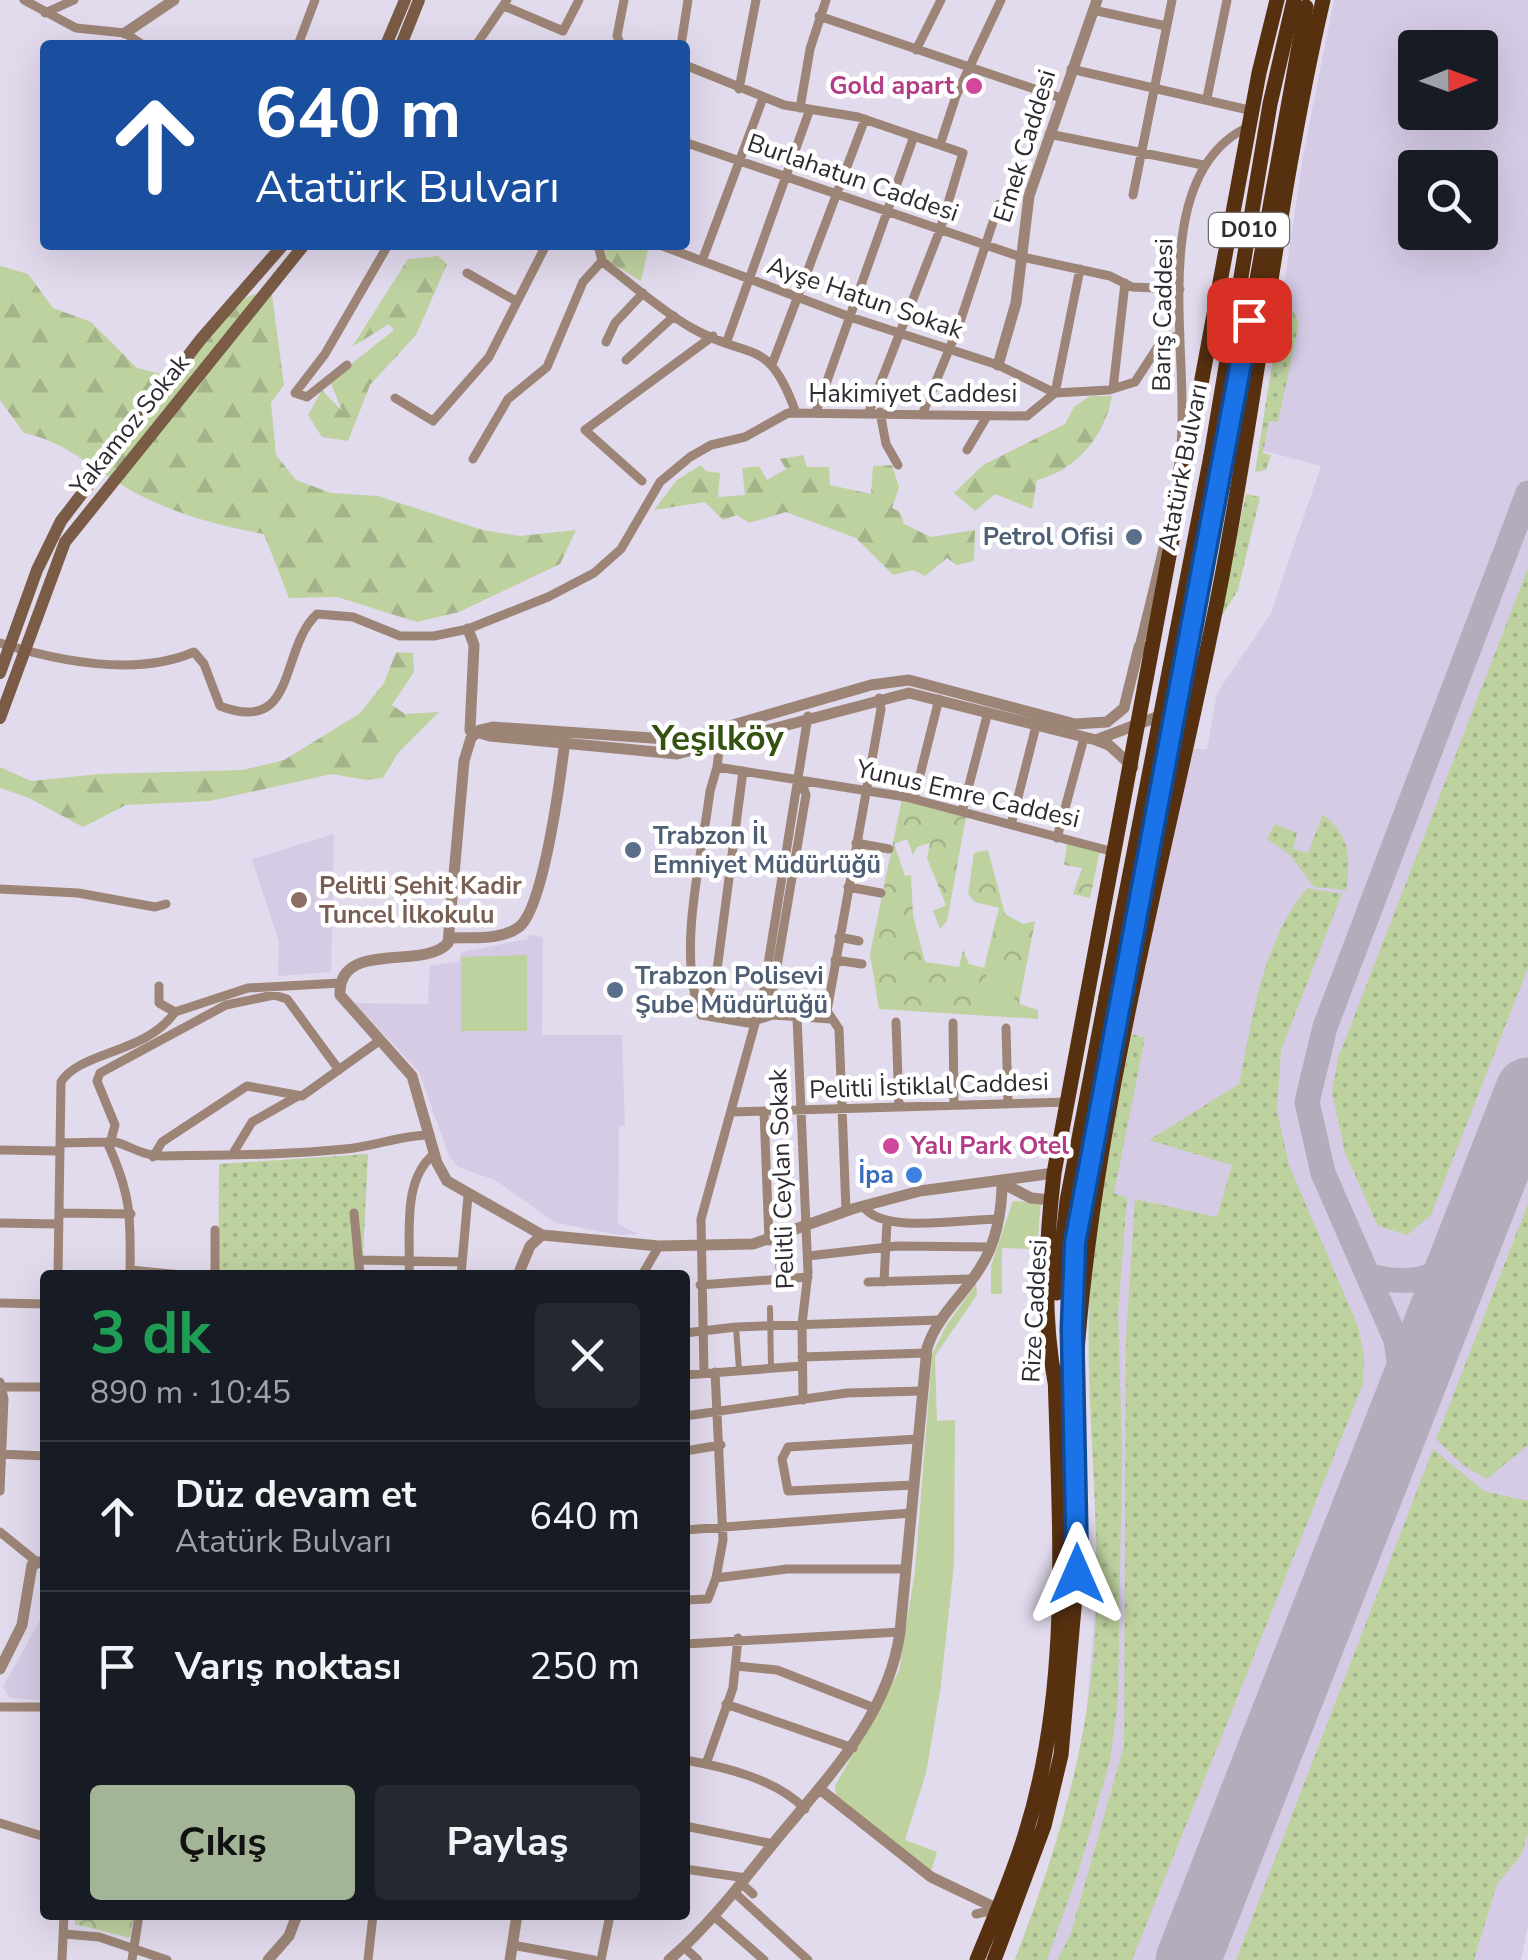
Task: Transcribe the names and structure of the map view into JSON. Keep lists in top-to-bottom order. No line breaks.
{"streets":{"highway":["D010","Atatürk Bulvarı","Rize Caddesi"],"main road":["Yakamoz Sokak"],"street":["Emek Caddesi","Burlahatun Caddesi","Ayşe Hatun Sokak","Barış Caddesi","Hakimiyet Caddesi","Yunus Emre Caddesi","Pelitli İstiklal Caddesi","Pelitli Ceylan Sokak"]},"crossings":[["Emek Caddesi","Burlahatun Caddesi"],["Emek Caddesi","Ayşe Hatun Sokak"],["Burlahatun Caddesi","Barış Caddesi"],["Ayşe Hatun Sokak","Hakimiyet Caddesi"],["Hakimiyet Caddesi","Yakamoz Sokak"],["Atatürk Bulvarı","Rize Caddesi"],["Pelitli İstiklal Caddesi","Pelitli Ceylan Sokak"]],"districts":["Yeşilköy"],"places":["Gold apart","Petrol Ofisi","Trabzon İl Emniyet Müdürlüğü","Pelitli Şehit Kadir Tuncel İlkokulu","Trabzon Polisevi Şube Müdürlüğü","Yalı Park Otel","İpa"],"north":"right","page":{"turn":["640 m","Atatürk Bulvarı"],"heading":["3 dk","890 m · 10:45"],"list":[{"name":"Düz devam et","note":"Atatürk Bulvarı","value":"640 m"},{"name":"Varış noktası","value":"250 m"}],"buttons":["Çıkış","Paylaş"]}}
